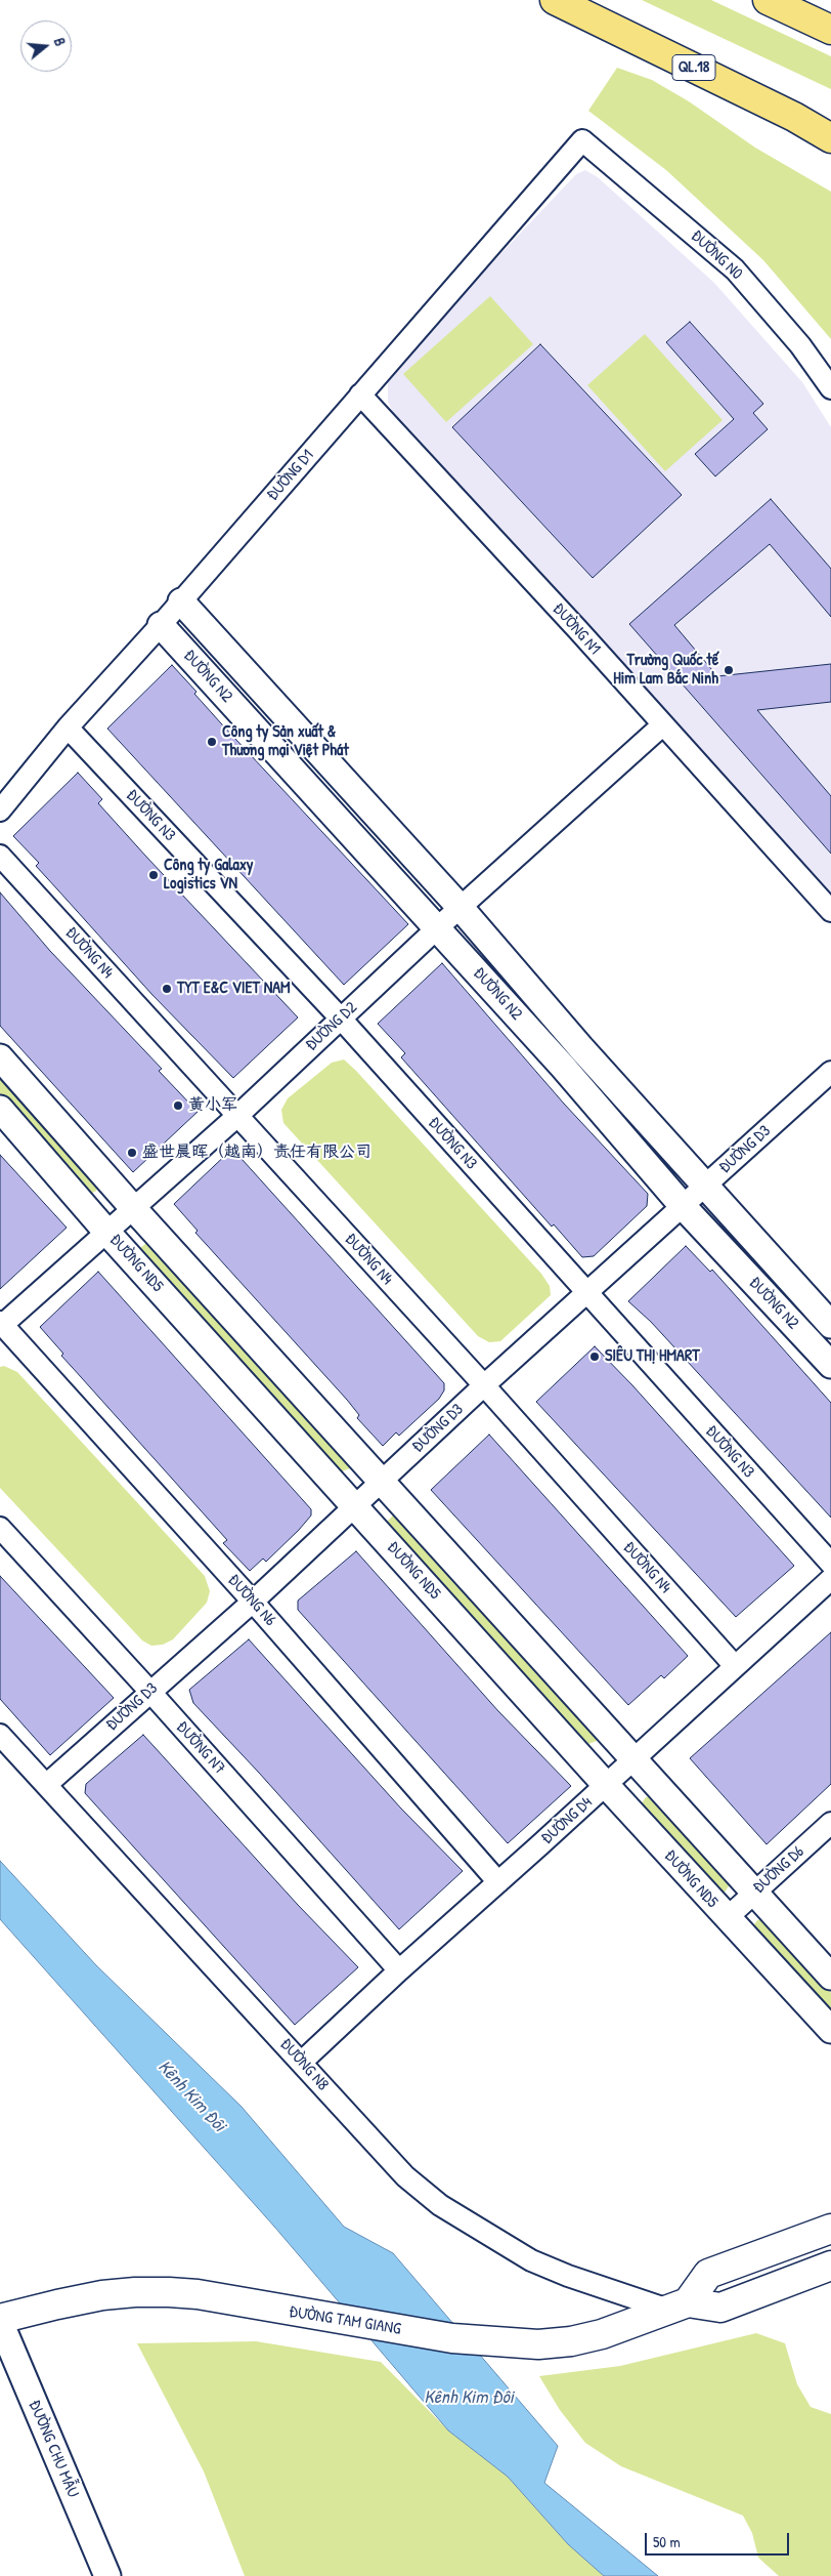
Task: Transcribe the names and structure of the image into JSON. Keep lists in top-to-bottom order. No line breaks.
{"streets":{"highway":["QL.18"],"main road":["ĐƯỜNG TAM GIANG"],"street":["ĐƯỜNG N0","ĐƯỜNG D1","ĐƯỜNG N1","ĐƯỜNG N2","ĐƯỜNG N3","ĐƯỜNG N4","ĐƯỜNG D2","ĐƯỜNG D3","ĐƯỜNG ND5","ĐƯỜNG N6","ĐƯỜNG N7","ĐƯỜNG D4","ĐƯỜNG D6","ĐƯỜNG N8","ĐƯỜNG CHU MẪU"]},"crossings":[["ĐƯỜNG N0","ĐƯỜNG D1"],["ĐƯỜNG D1","ĐƯỜNG N1"],["ĐƯỜNG D1","ĐƯỜNG N2"],["ĐƯỜNG D1","ĐƯỜNG N3"],["ĐƯỜNG N1","ĐƯỜNG D2"],["ĐƯỜNG N2","ĐƯỜNG D2"],["ĐƯỜNG N2","ĐƯỜNG D3"],["ĐƯỜNG N3","ĐƯỜNG D2"],["ĐƯỜNG N3","ĐƯỜNG D3"],["ĐƯỜNG N4","ĐƯỜNG D2"],["ĐƯỜNG N4","ĐƯỜNG D3"],["ĐƯỜNG N4","ĐƯỜNG D4"],["ĐƯỜNG D2","ĐƯỜNG ND5"],["ĐƯỜNG D2","ĐƯỜNG N6"],["ĐƯỜNG D3","ĐƯỜNG ND5"],["ĐƯỜNG D3","ĐƯỜNG N6"],["ĐƯỜNG D3","ĐƯỜNG N7"],["ĐƯỜNG D3","ĐƯỜNG N8"],["ĐƯỜNG ND5","ĐƯỜNG D4"],["ĐƯỜNG ND5","ĐƯỜNG D6"],["ĐƯỜNG N6","ĐƯỜNG D4"],["ĐƯỜNG N7","ĐƯỜNG D4"],["ĐƯỜNG D4","ĐƯỜNG N8"],["ĐƯỜNG N8","ĐƯỜNG TAM GIANG"],["ĐƯỜNG TAM GIANG","ĐƯỜNG CHU MẪU"]],"water":["Kênh Kim Đôi"],"places":["Trường Quốc tế Him Lam Bắc Ninh","Công ty Sản xuất & Thương mại Việt Phát","Công ty Galaxy Logistics VN","TYT E&C VIET NAM","黄小军","盛世晨晖（越南）责任有限公司","SIÊU THỊ HMART"],"scale_bar":"50 m","north":"right"}
